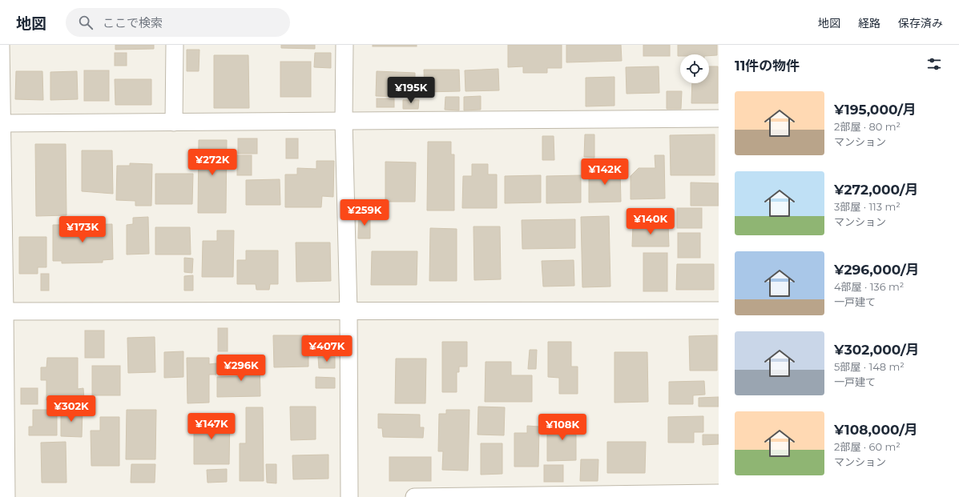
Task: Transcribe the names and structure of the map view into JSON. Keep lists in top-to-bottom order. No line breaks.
{"page":{"header":"地図","search":"ここで検索","nav":["地図","経路","保存済み"],"heading":"11件の物件","price":["¥195K","¥272K","¥142K","¥259K","¥140K","¥173K","¥407K","¥296K","¥302K","¥147K","¥108K"],"list":[{"name":"¥195,000/月","note":"2部屋 · 80 m² · マンション"},{"name":"¥272,000/月","note":"3部屋 · 113 m² · マンション"},{"name":"¥296,000/月","note":"4部屋 · 136 m² · 一戸建て"},{"name":"¥302,000/月","note":"5部屋 · 148 m² · 一戸建て"},{"name":"¥108,000/月","note":"2部屋 · 60 m² · マンション"}]}}
